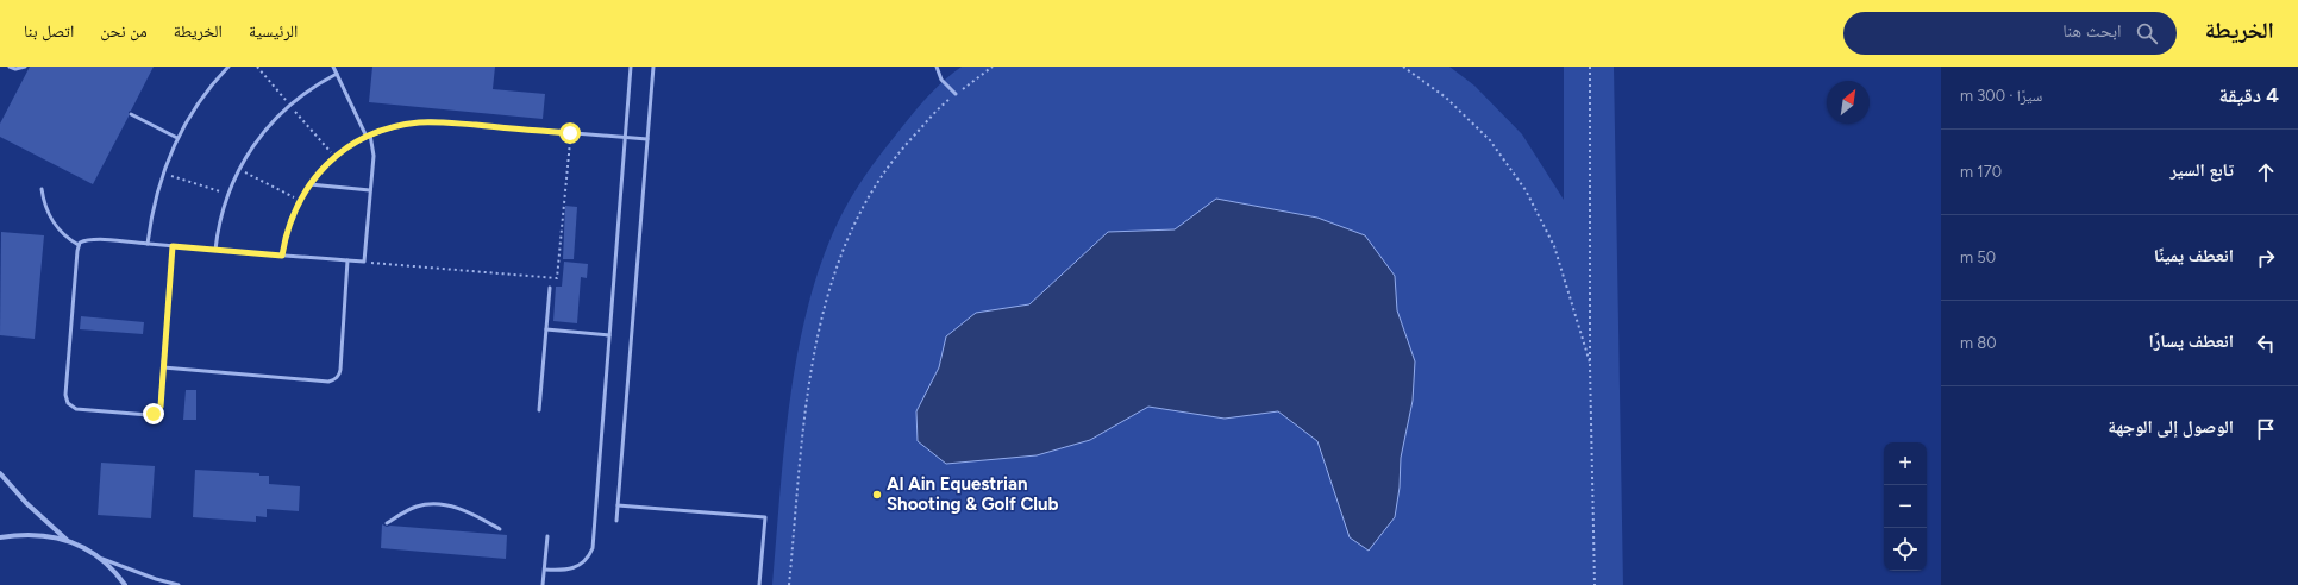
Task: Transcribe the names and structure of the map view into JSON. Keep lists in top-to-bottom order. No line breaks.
{"places":["Al Ain Equestrian Shooting & Golf Club"],"north":"top right","page":{"header":"الخريطة","search":"ابحث هنا","nav":["الرئيسية","الخريطة","من نحن","اتصل بنا"],"heading":["4 دقيقة","سيرًا · 300 m"],"list":[["تابع السير","170 m"],["انعطف يمينًا","50 m"],["انعطف يسارًا","80 m"],"الوصول إلى الوجهة"],"map_buttons":["+","−"]}}
